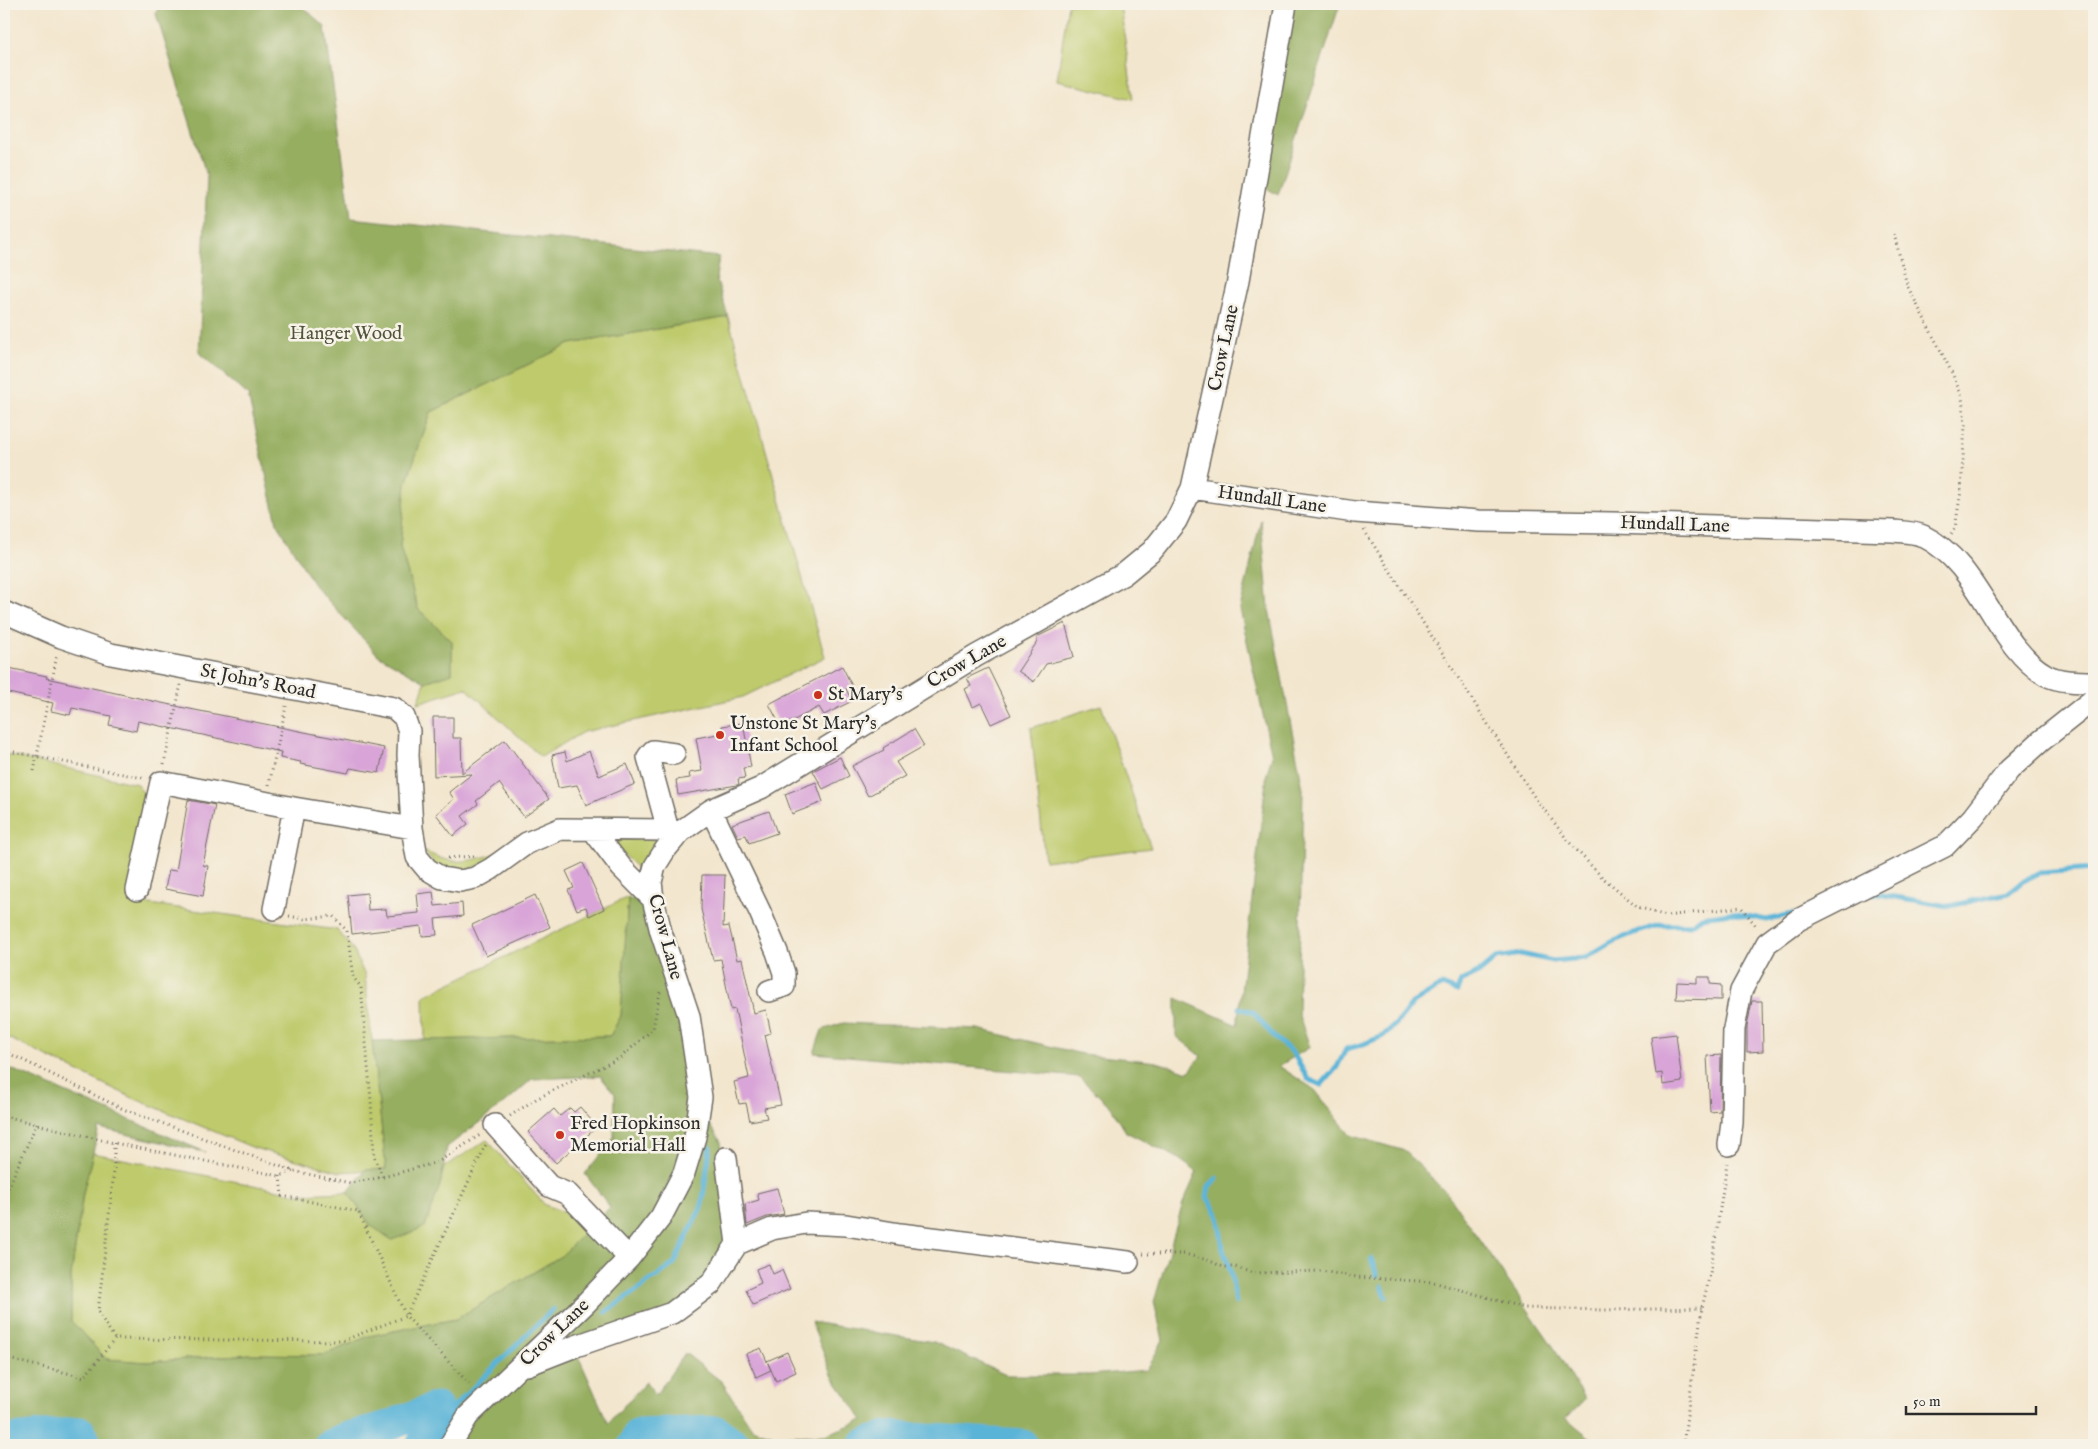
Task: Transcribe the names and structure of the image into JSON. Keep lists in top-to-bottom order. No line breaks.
{"streets":{"street":["Crow Lane","Hundall Lane","St John's Road"]},"crossings":[["Crow Lane","Hundall Lane"],["Crow Lane","St John's Road"]],"parks":["Hanger Wood"],"places":["St Mary's","Unstone St Mary's Infant School","Fred Hopkinson Memorial Hall"],"scale_bar":"50 m"}
